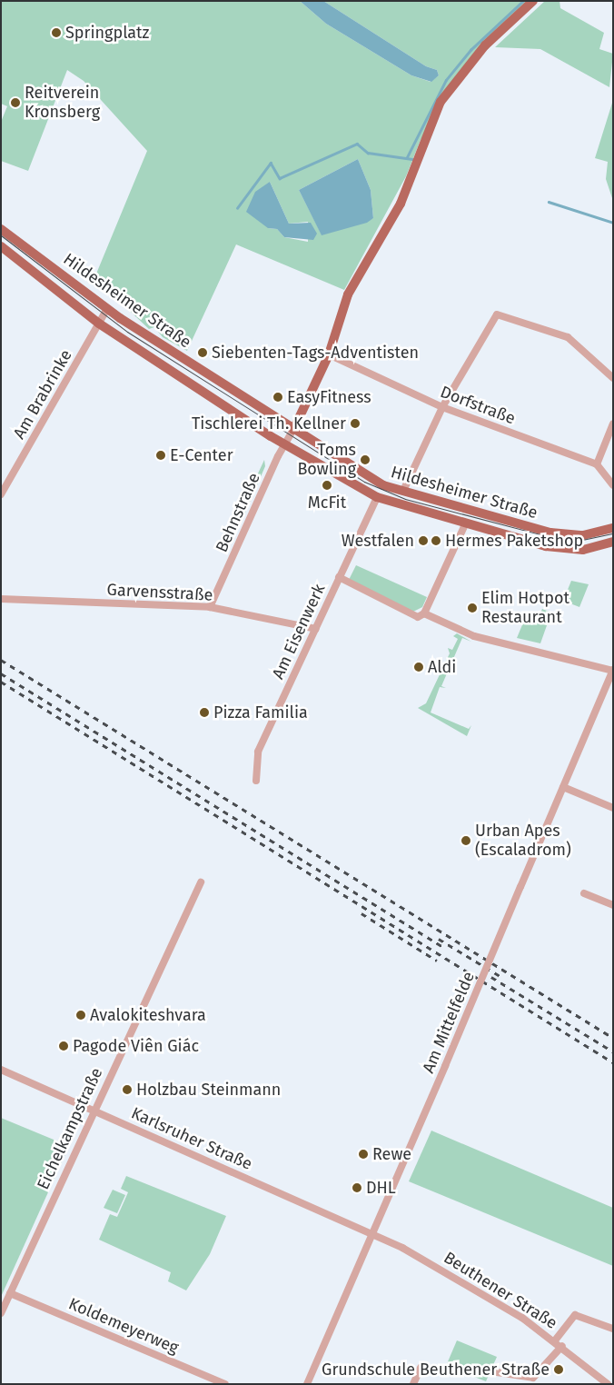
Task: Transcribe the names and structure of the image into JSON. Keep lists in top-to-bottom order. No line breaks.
{"streets":{"main road":["Hildesheimer Straße"],"street":["Am Brabrinke","Dorfstraße","Behnstraße","Garvensstraße","Am Eisenwerk","Am Mittelfelde","Eichelkampstraße","Karlsruher Straße","Beuthener Straße","Koldemeyerweg"]},"crossings":[["Hildesheimer Straße","Am Brabrinke"],["Hildesheimer Straße","Behnstraße"],["Hildesheimer Straße","Am Eisenwerk"],["Behnstraße","Garvensstraße"],["Garvensstraße","Am Eisenwerk"],["Am Mittelfelde","Karlsruher Straße"],["Am Mittelfelde","Beuthener Straße"],["Eichelkampstraße","Karlsruher Straße"],["Eichelkampstraße","Koldemeyerweg"],["Karlsruher Straße","Beuthener Straße"]],"places":["Springplatz","Reitverein Kronsberg","Siebenten-Tags-Adventisten","EasyFitness","Tischlerei Th. Kellner","E-Center","Toms Bowling","McFit","Westfalen","Hermes Paketshop","Elim Hotpot Restaurant","Aldi","Pizza Familia","Urban Apes (Escaladrom)","Avalokiteshvara","Pagode Viên Giác","Holzbau Steinmann","Rewe","DHL","Grundschule Beuthener Straße"]}
